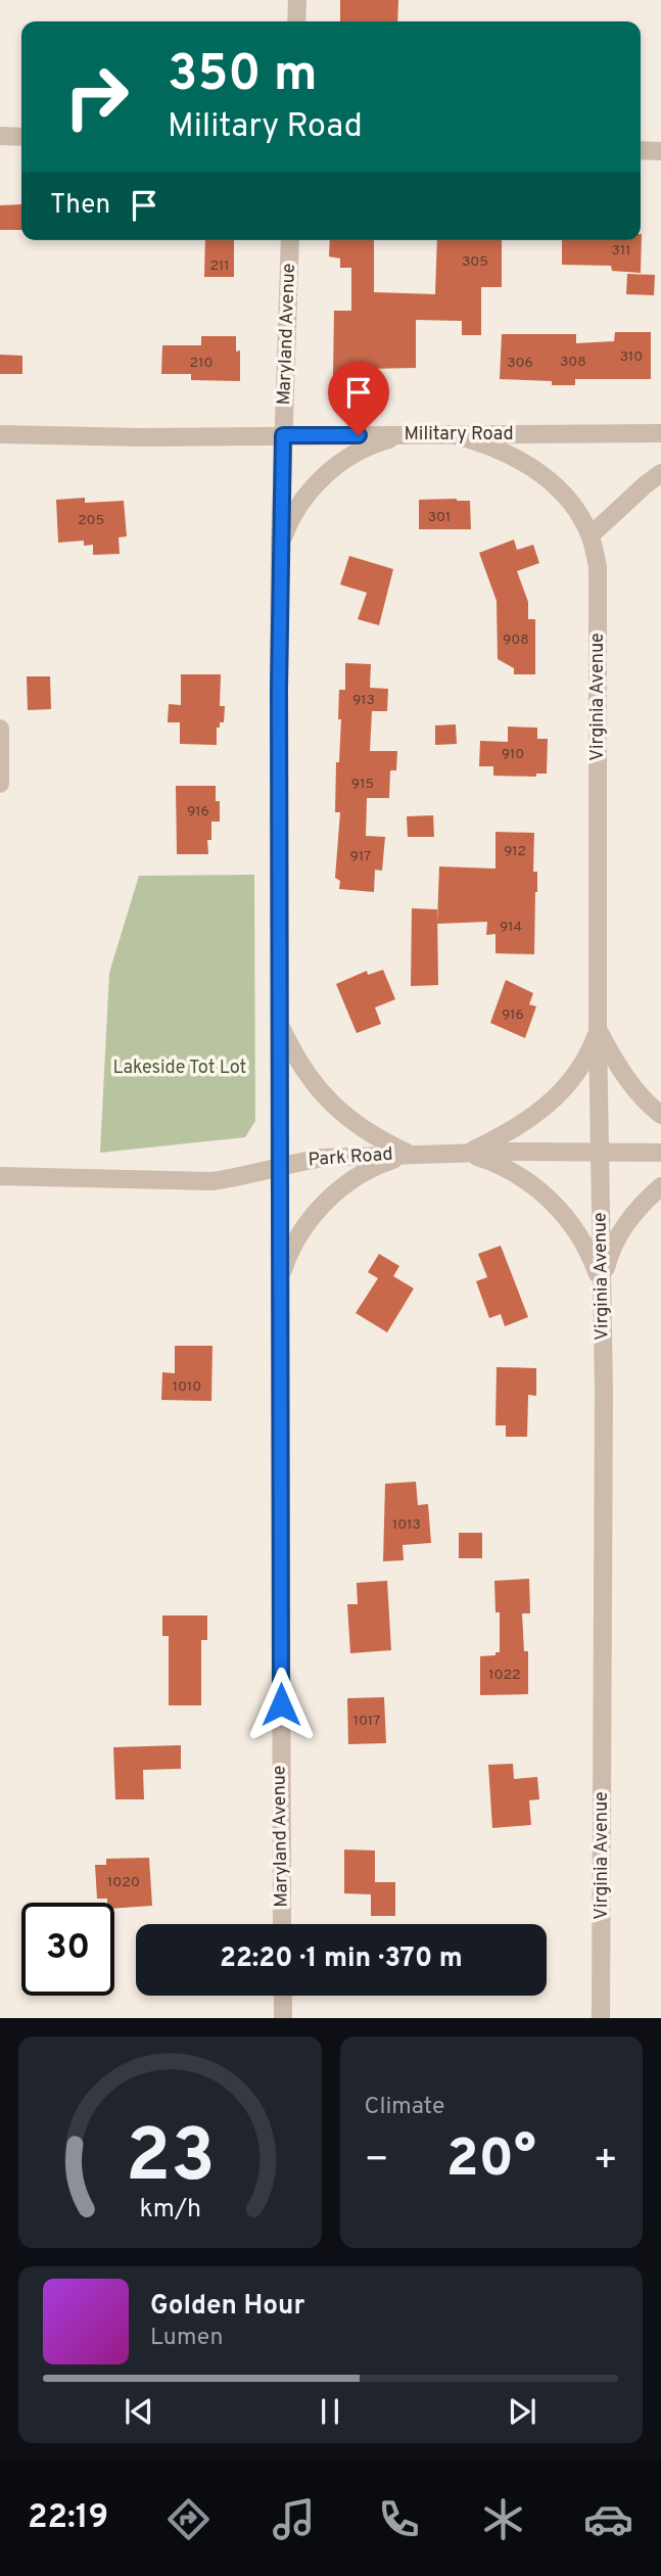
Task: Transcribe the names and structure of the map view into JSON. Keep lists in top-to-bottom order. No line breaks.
{"streets":{"street":["Maryland Avenue","Military Road","Virginia Avenue","Park Road"]},"crossings":[["Maryland Avenue","Military Road"],["Maryland Avenue","Park Road"],["Military Road","Virginia Avenue"],["Virginia Avenue","Park Road"]],"parks":["Lakeside Tot Lot"],"house_numbers":["311","305","211","310","308","210","306","301","205","908","913","910","915","916","912","917","914","916","1010","1013","1022","1017","1020"],"page":{"turn":["350 m","Military Road"],"then":"Then","limit":"30","trip":"22:20 · 1 min · 370 m","tile":"Climate","heat":["−","20°","+"],"song":["Golden Hour","Lumen"],"tabs":"22:19","gauge":["23","km/h"]}}
